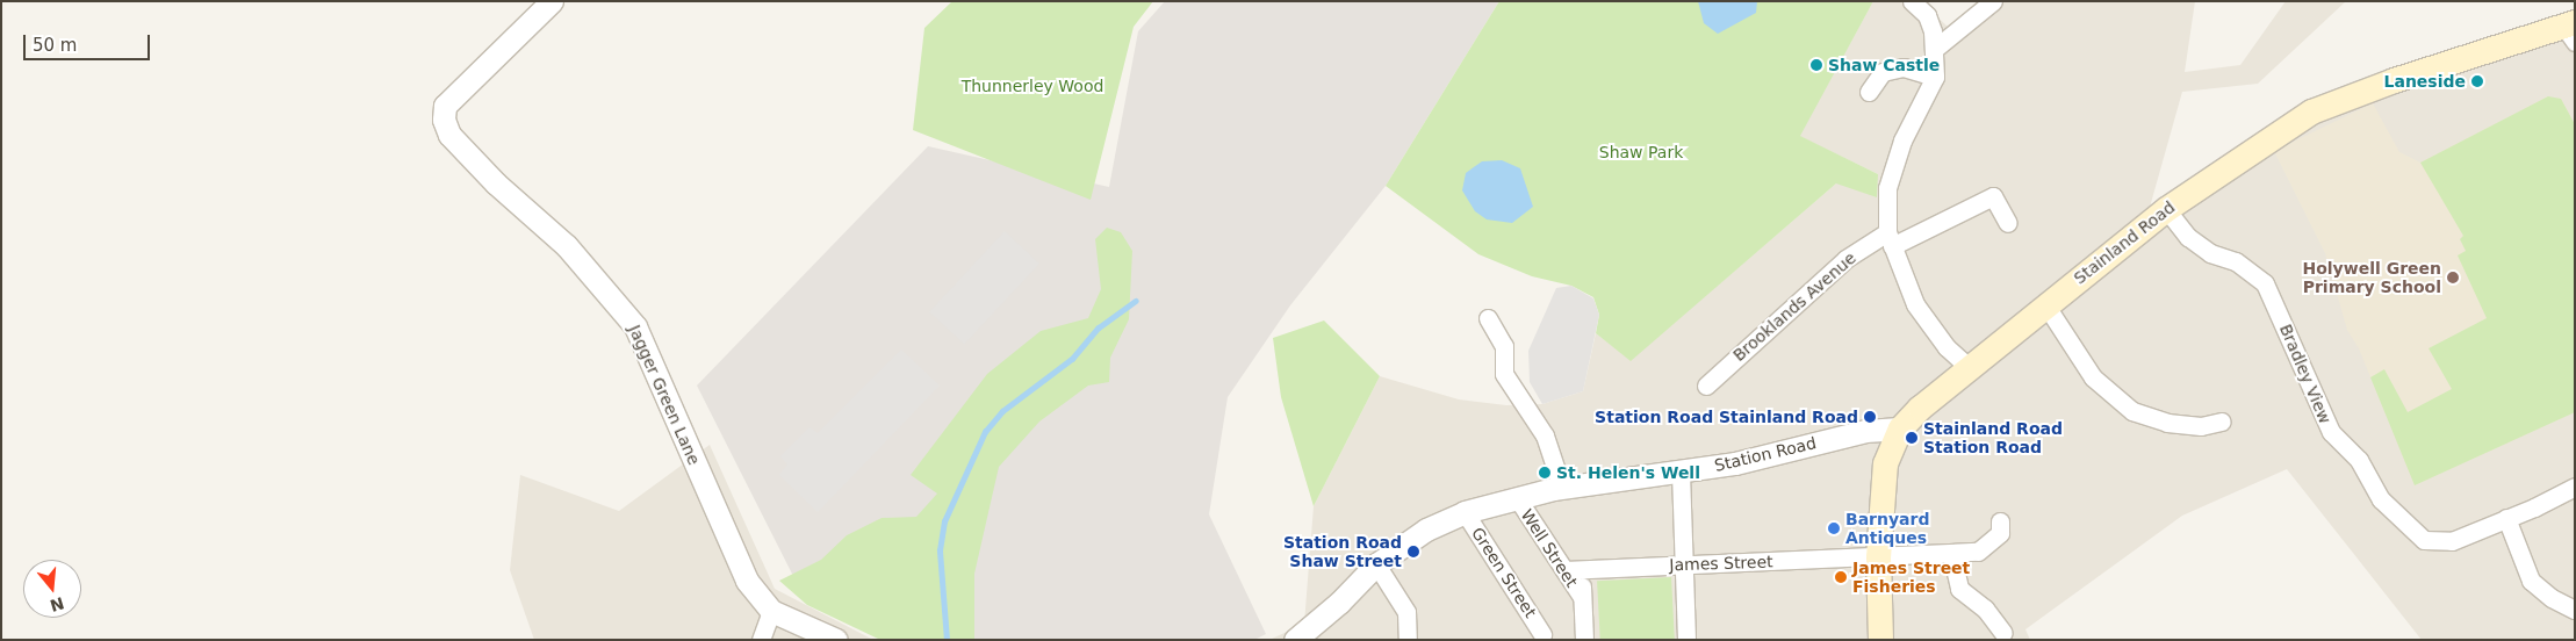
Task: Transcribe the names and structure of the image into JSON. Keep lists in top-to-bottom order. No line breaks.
{"streets":{"main road":["Stainland Road"],"street":["Brooklands Avenue","Bradley View","Jagger Green Lane","Station Road","Well Street","James Street","Green Street"]},"crossings":[["Stainland Road","Bradley View"],["Stainland Road","Station Road"],["Stainland Road","James Street"],["Station Road","Well Street"],["Station Road","Green Street"],["Well Street","James Street"]],"parks":["Thunnerley Wood","Shaw Park"],"places":["Shaw Castle","Laneside","Holywell Green Primary School","Station Road Stainland Road","Stainland Road Station Road","St. Helen's Well","Barnyard Antiques","Station Road Shaw Street","James Street Fisheries"],"scale_bar":"50 m","north":"bottom"}
